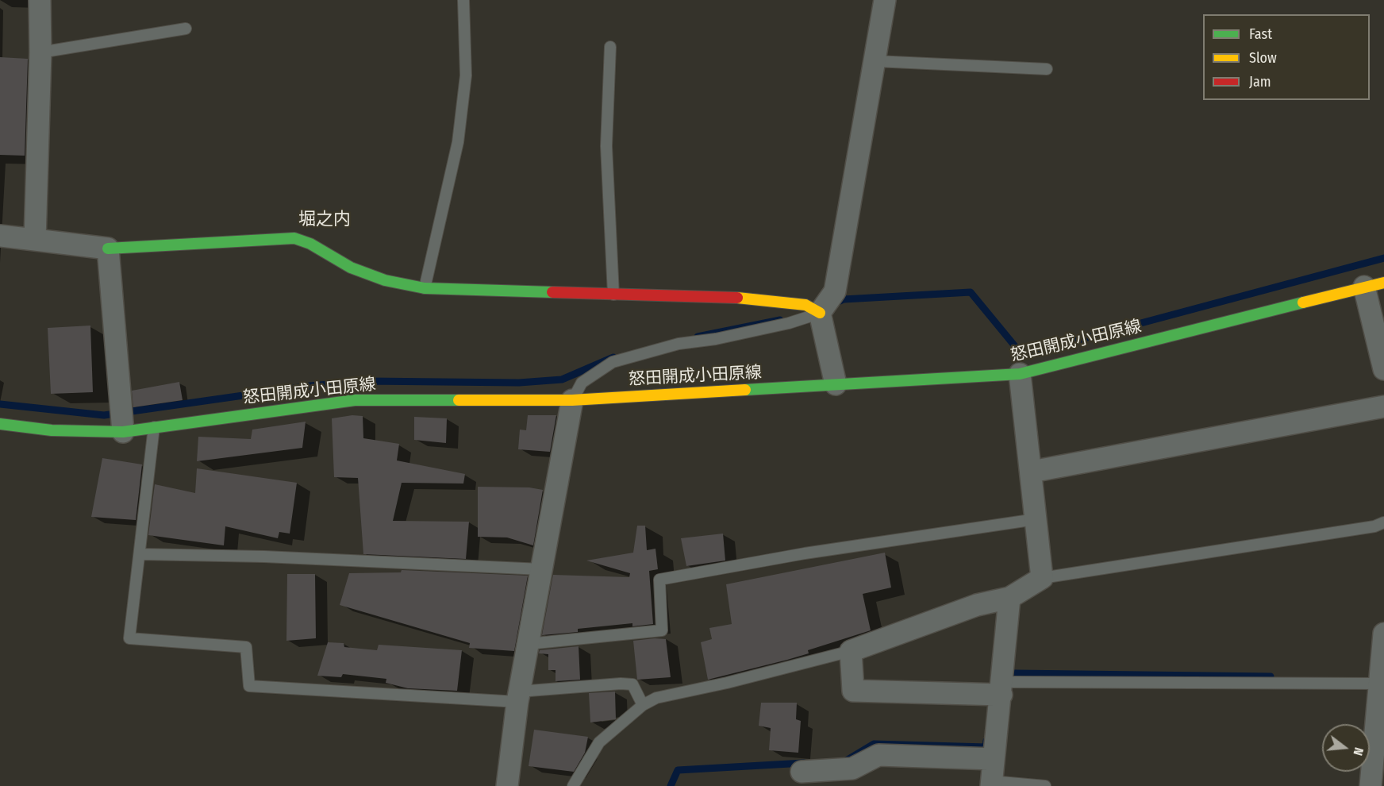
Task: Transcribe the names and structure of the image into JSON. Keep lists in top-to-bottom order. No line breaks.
{"streets":{"main road":["怒田開成小田原線"]},"districts":["堀之内"],"legend":["Fast","Slow","Jam"],"north":"right"}
